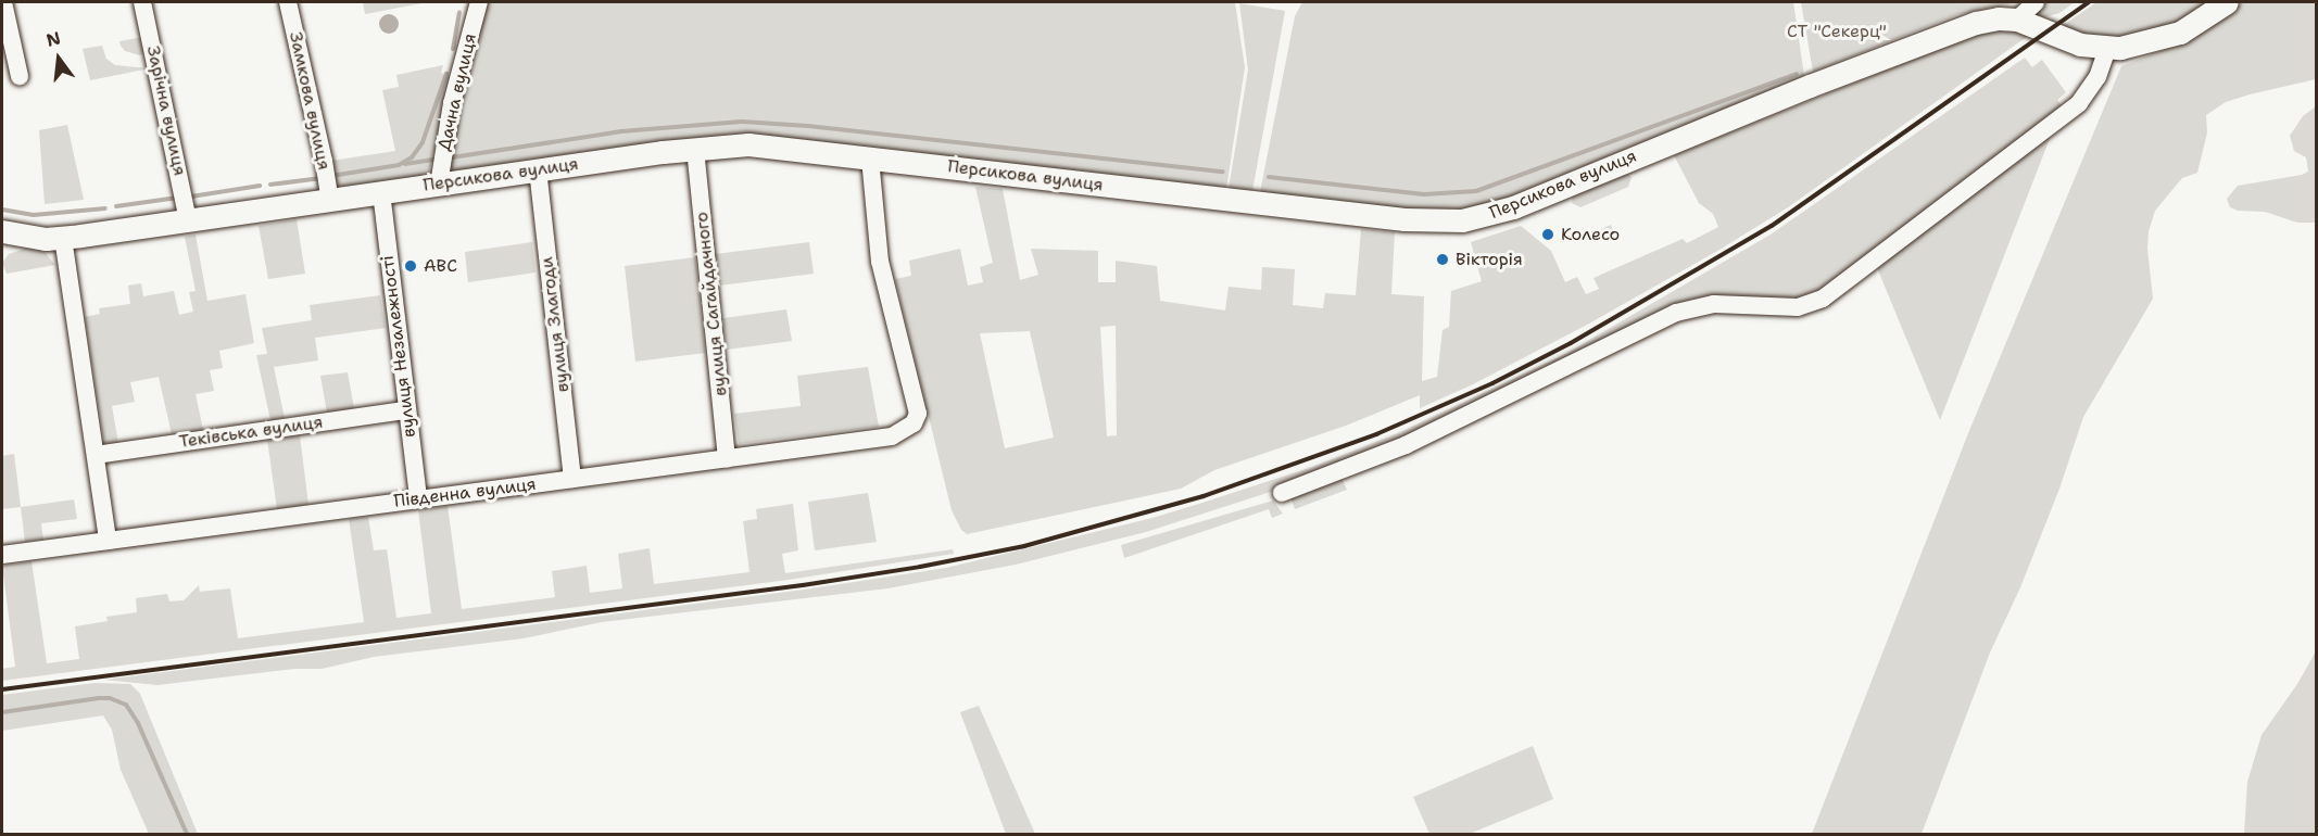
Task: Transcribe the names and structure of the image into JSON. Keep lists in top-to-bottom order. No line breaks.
{"streets":{"main road":["Персикова вулиця"],"street":["Дачна вулиця","Замкова вулиця","Зарічна вулиця","вулиця Сагайдачного","вулиця Злагоди","вулиця Незалежності","Теківська вулиця","Південна вулиця"]},"crossings":[["Дачна вулиця","Персикова вулиця"],["Замкова вулиця","Персикова вулиця"],["Зарічна вулиця","Персикова вулиця"],["Персикова вулиця","вулиця Сагайдачного"],["Персикова вулиця","вулиця Злагоди"],["Персикова вулиця","вулиця Незалежності"],["Персикова вулиця","Південна вулиця"],["вулиця Сагайдачного","Південна вулиця"],["вулиця Злагоди","Південна вулиця"],["вулиця Незалежності","Теківська вулиця"],["вулиця Незалежності","Південна вулиця"]],"parks":["СТ \"Секерц\""],"places":["Колесо","Вікторія","ABC"],"north":"top"}
